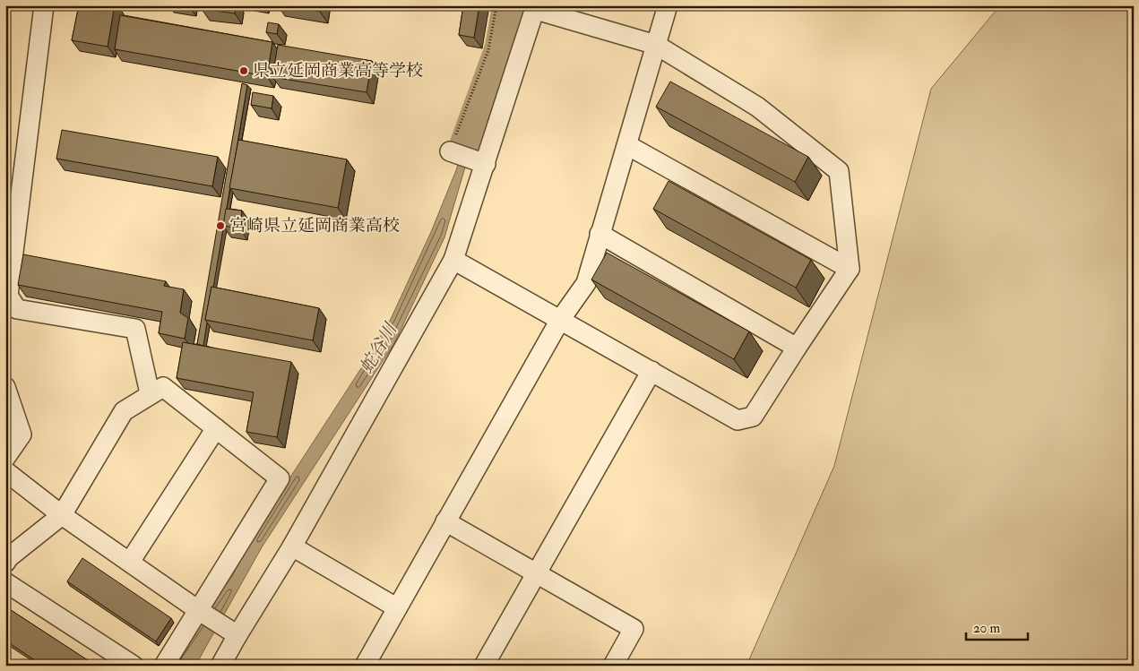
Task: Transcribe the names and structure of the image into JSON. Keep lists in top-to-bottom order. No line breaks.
{"water":["蛇谷川"],"places":["県立延岡商業高等学校","宮崎県立延岡商業高校"],"scale_bar":"20 m"}
